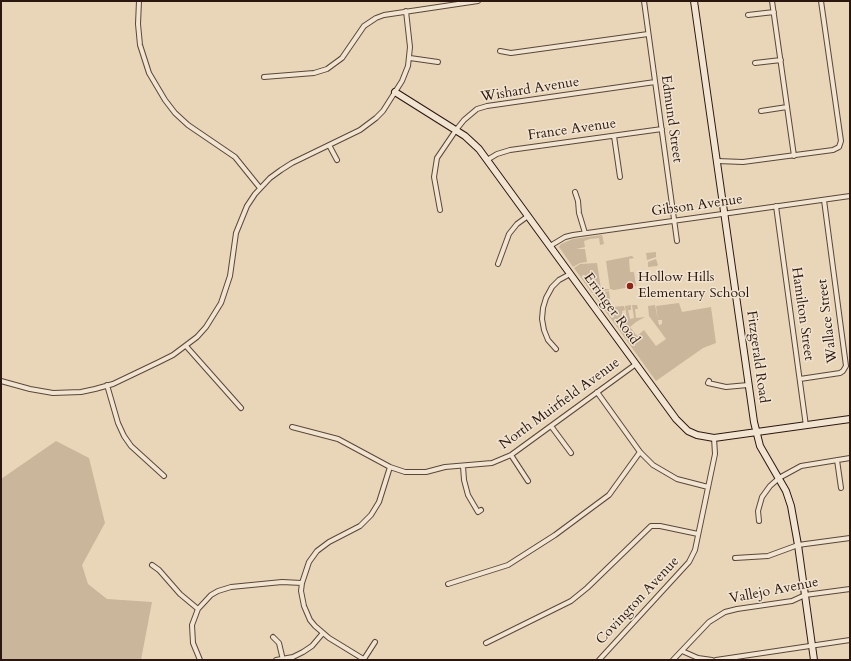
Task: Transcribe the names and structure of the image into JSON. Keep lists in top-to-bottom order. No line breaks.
{"streets":{"main road":["Erringer Road","Fitzgerald Road"],"street":["Wishard Avenue","Edmund Street","France Avenue","Gibson Avenue","Hamilton Street","Wallace Street","North Muirfield Avenue","Vallejo Avenue","Covington Avenue"]},"crossings":[["Wishard Avenue","Edmund Street"],["Wishard Avenue","Erringer Road"],["Edmund Street","France Avenue"],["Edmund Street","Gibson Avenue"],["France Avenue","Erringer Road"],["Gibson Avenue","Erringer Road"],["Gibson Avenue","Hamilton Street"],["Gibson Avenue","Wallace Street"],["Gibson Avenue","Fitzgerald Road"],["Erringer Road","Hamilton Street"],["Erringer Road","Fitzgerald Road"],["Erringer Road","North Muirfield Avenue"],["Erringer Road","Covington Avenue"],["Hamilton Street","Wallace Street"],["Fitzgerald Road","Vallejo Avenue"]],"places":["Hollow Hills Elementary School"]}
